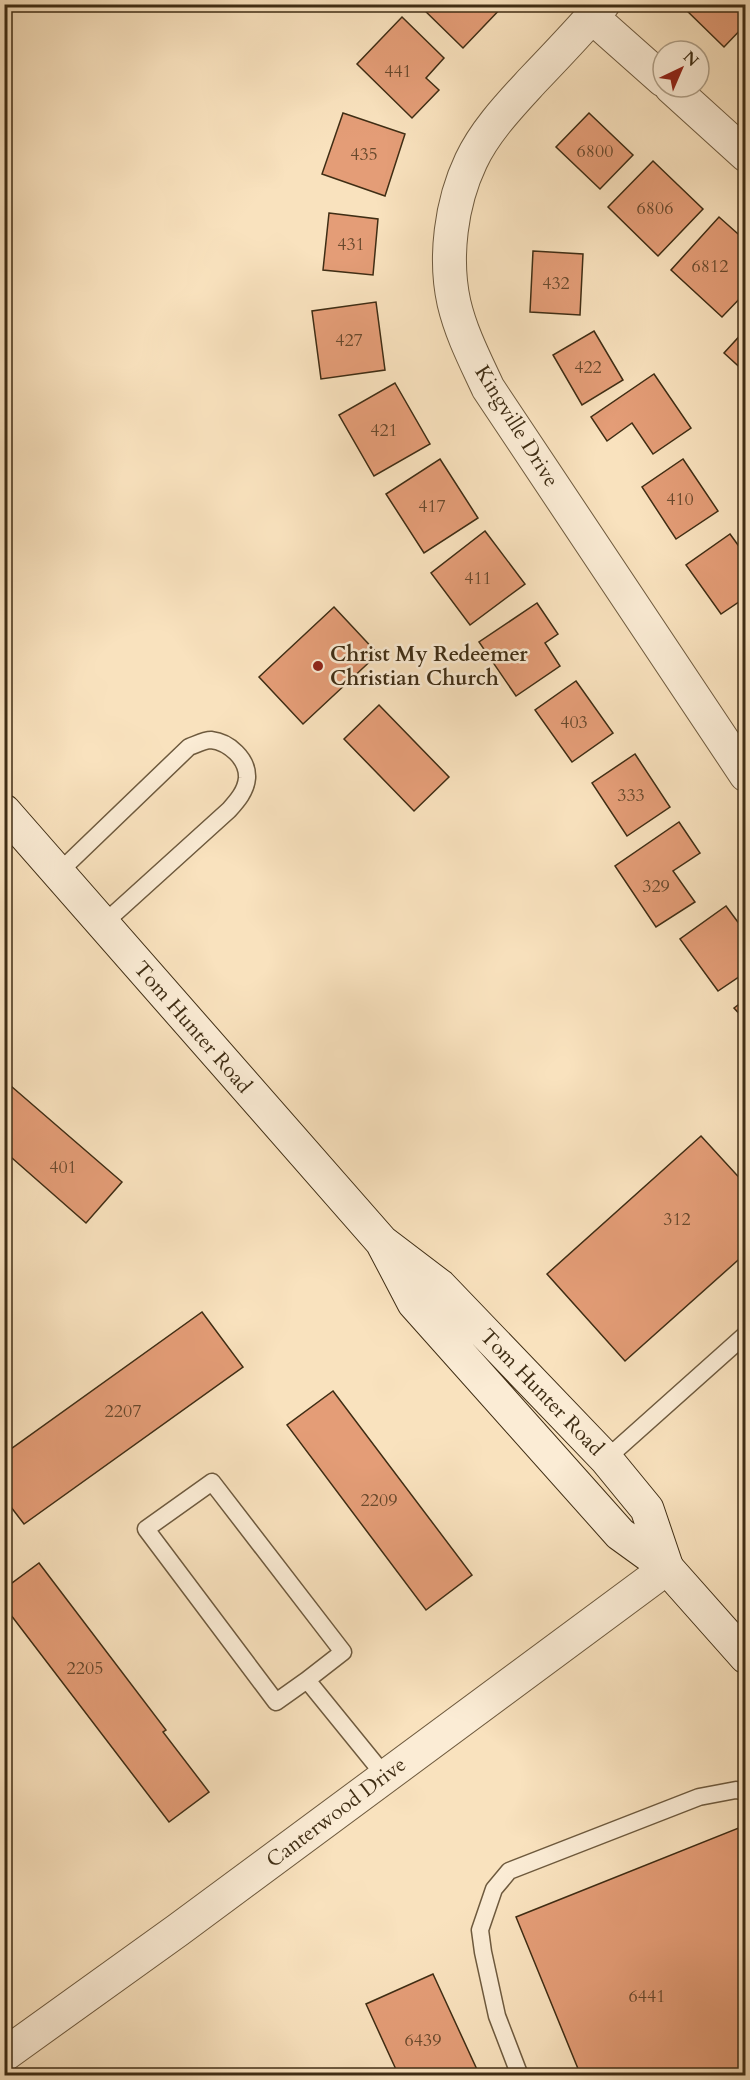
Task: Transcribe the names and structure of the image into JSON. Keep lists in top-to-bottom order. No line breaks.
{"streets":{"street":["Kingville Drive","Tom Hunter Road","Canterwood Drive"]},"crossings":[["Tom Hunter Road","Canterwood Drive"]],"places":["Christ My Redeemer Christian Church"],"house_numbers":["441","6800","435","6806","431","6812","432","427","422","421","410","417","411","403","333","329","401","312","2207","2209","2205","6441","6439"],"north":"top right"}
